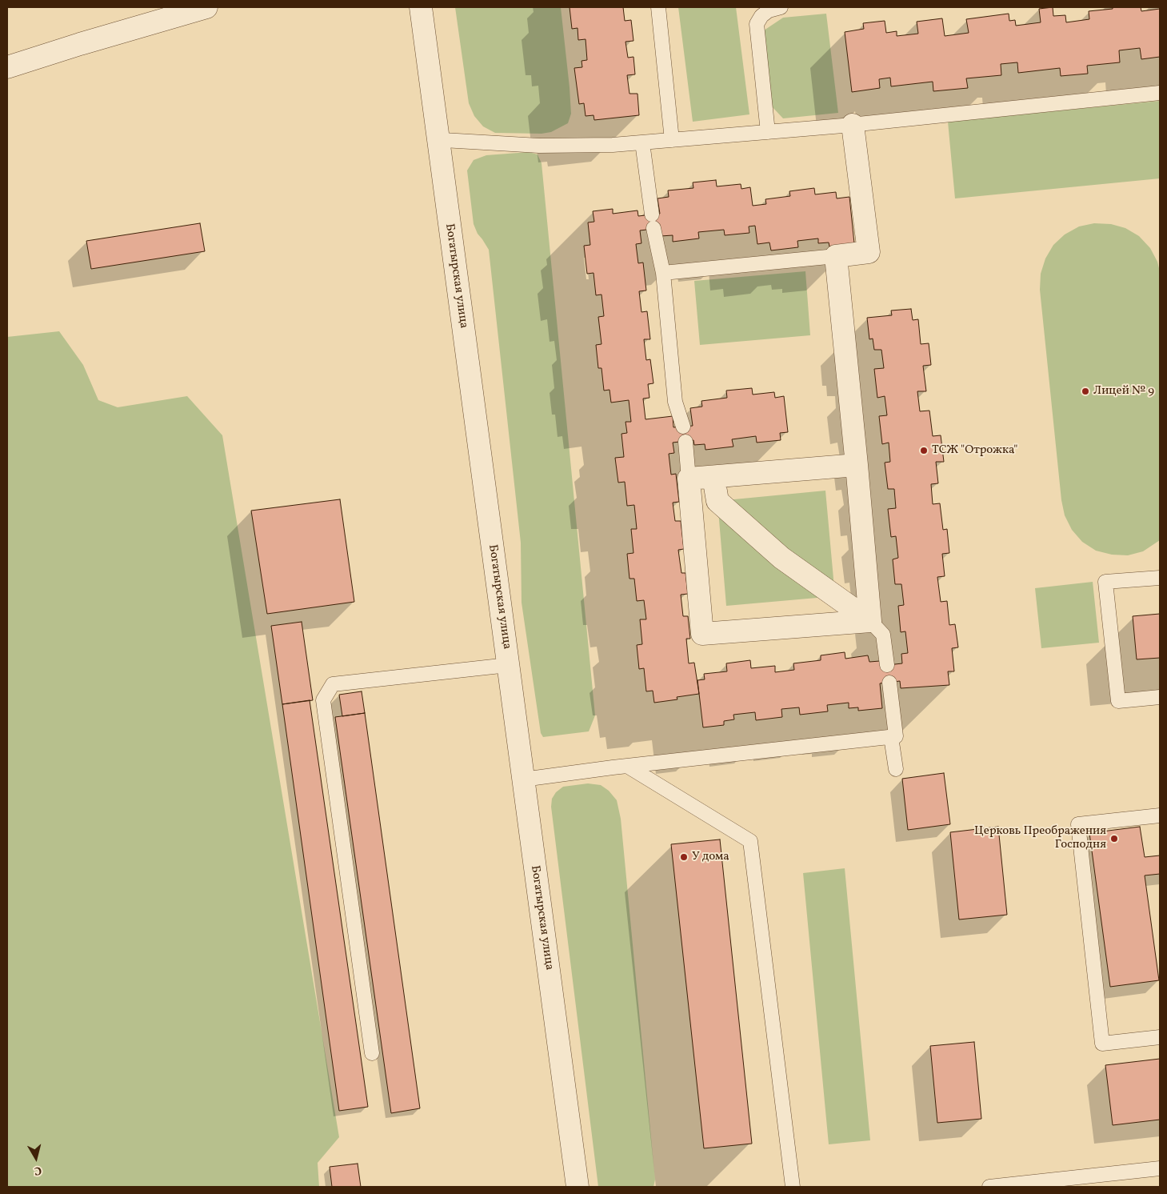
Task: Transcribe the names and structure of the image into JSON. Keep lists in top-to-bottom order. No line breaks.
{"streets":{"street":["Богатырская улица"]},"places":["Лицей № 9","ТСЖ \"Отрожка\"","Церковь Преображения Господня","У дома"],"north":"bottom"}
